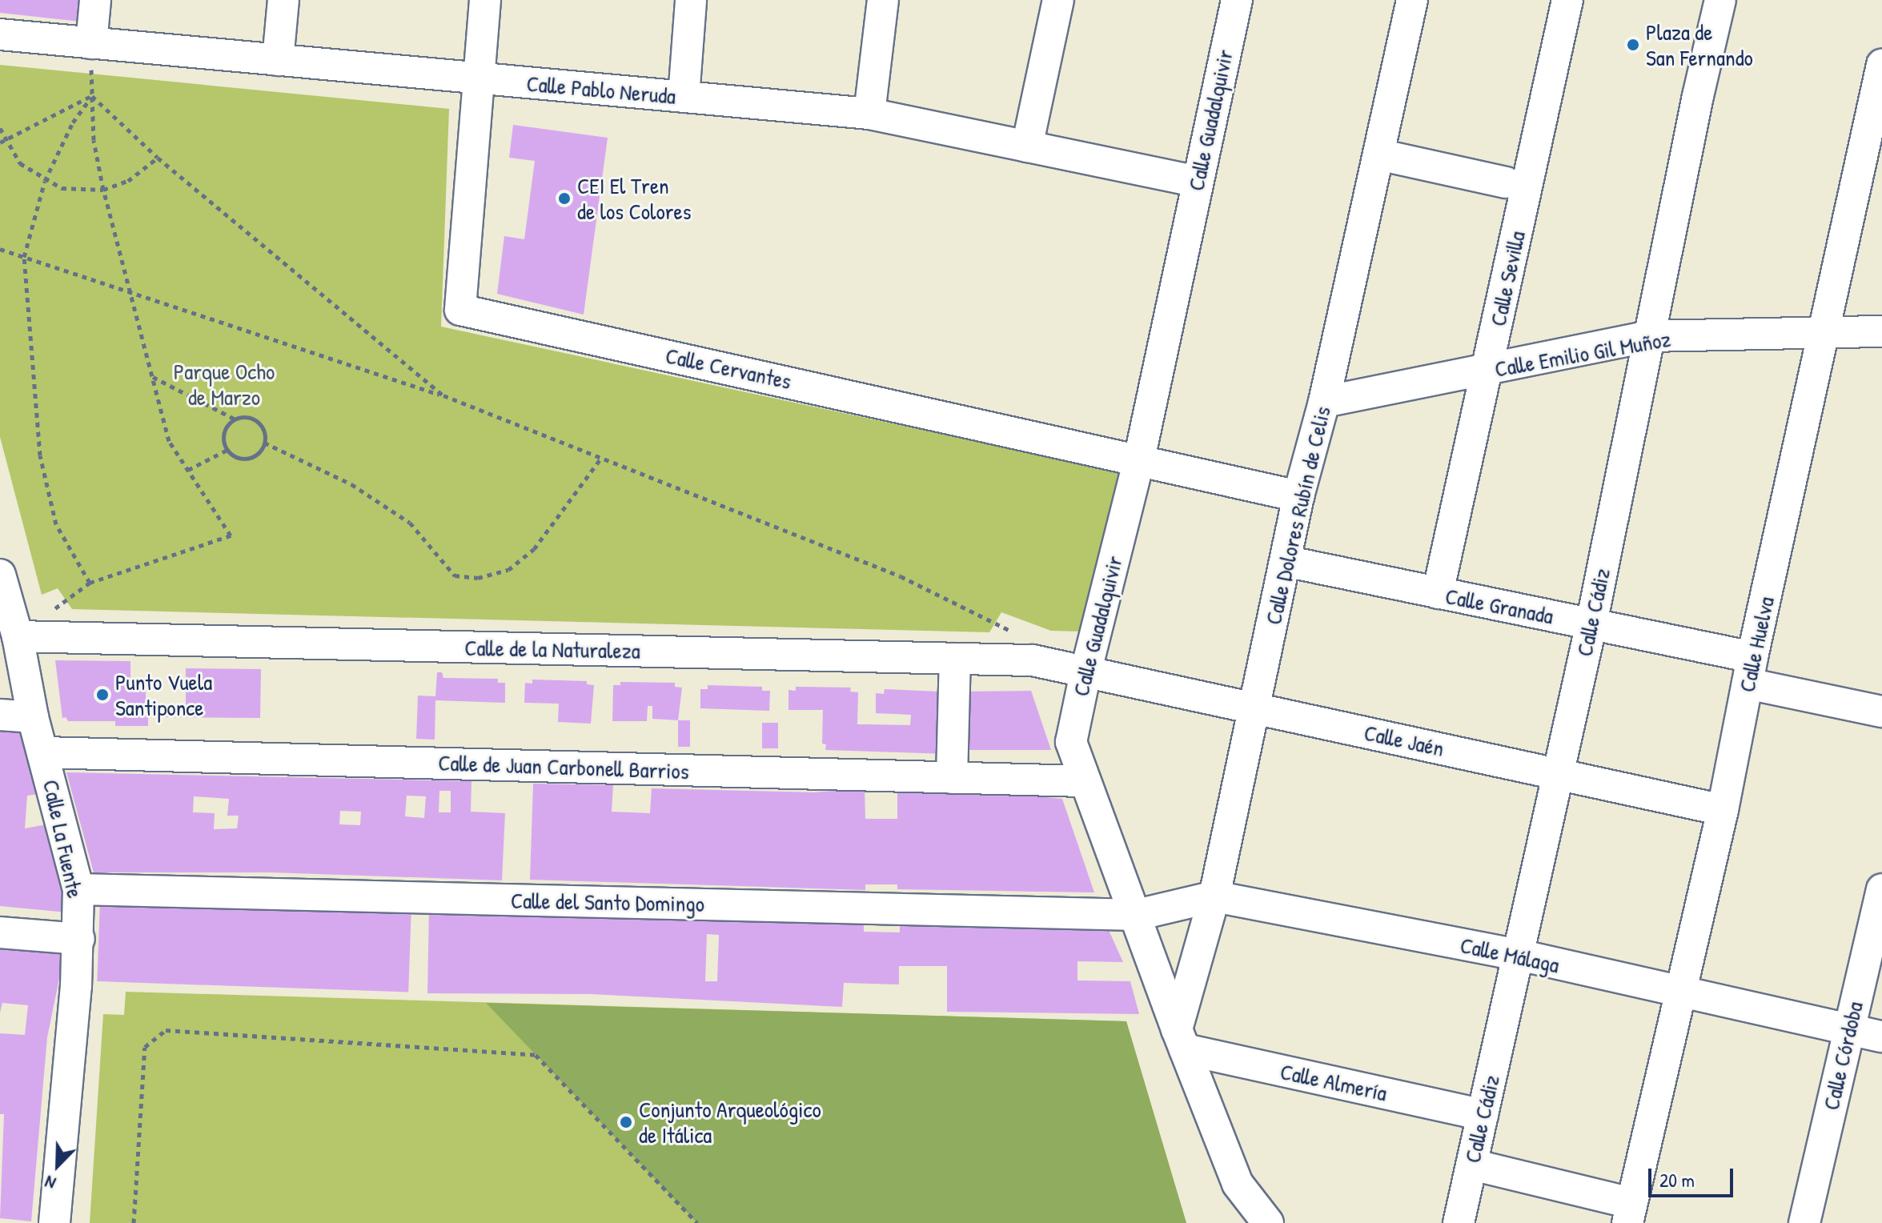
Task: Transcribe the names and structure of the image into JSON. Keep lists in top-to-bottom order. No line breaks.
{"streets":{"street":["Calle Pablo Neruda","Calle Guadalquivir","Calle Sevilla","Calle Emilio Gil Muñoz","Calle Cervantes","Calle Dolores Rubín de Celis","Calle Granada","Calle Cádiz","Calle Huelva","Calle de la Naturaleza","Calle Jaén","Calle de Juan Carbonell Barrios","Calle La Fuente","Calle del Santo Domingo","Calle Málaga","Calle Córdoba","Calle Almería"]},"crossings":[["Calle Pablo Neruda","Calle Guadalquivir"],["Calle Pablo Neruda","Calle Cervantes"],["Calle Guadalquivir","Calle Cervantes"],["Calle Guadalquivir","Calle Dolores Rubín de Celis"],["Calle Guadalquivir","Calle de la Naturaleza"],["Calle Guadalquivir","Calle Jaén"],["Calle Guadalquivir","Calle de Juan Carbonell Barrios"],["Calle Guadalquivir","Calle del Santo Domingo"],["Calle Guadalquivir","Calle Málaga"],["Calle Guadalquivir","Calle Almería"],["Calle Sevilla","Calle Emilio Gil Muñoz"],["Calle Sevilla","Calle Granada"],["Calle Emilio Gil Muñoz","Calle Dolores Rubín de Celis"],["Calle Emilio Gil Muñoz","Calle Cádiz"],["Calle Emilio Gil Muñoz","Calle Huelva"],["Calle Cervantes","Calle Dolores Rubín de Celis"],["Calle Dolores Rubín de Celis","Calle Granada"],["Calle Dolores Rubín de Celis","Calle Jaén"],["Calle Dolores Rubín de Celis","Calle Málaga"],["Calle Dolores Rubín de Celis","Calle Almería"],["Calle Granada","Calle Cádiz"],["Calle Granada","Calle Huelva"],["Calle Cádiz","Calle Jaén"],["Calle Cádiz","Calle Málaga"],["Calle Cádiz","Calle Almería"],["Calle Huelva","Calle Jaén"],["Calle Huelva","Calle Málaga"],["Calle de la Naturaleza","Calle Jaén"],["Calle de la Naturaleza","Calle La Fuente"],["Calle de Juan Carbonell Barrios","Calle La Fuente"],["Calle La Fuente","Calle del Santo Domingo"],["Calle del Santo Domingo","Calle Málaga"],["Calle Málaga","Calle Córdoba"]],"parks":["Parque Ocho de Marzo"],"places":["Plaza de San Fernando","CEI El Tren de los Colores","Punto Vuela Santiponce","Conjunto Arqueológico de Itálica"],"scale_bar":"20 m","north":"bottom left"}
